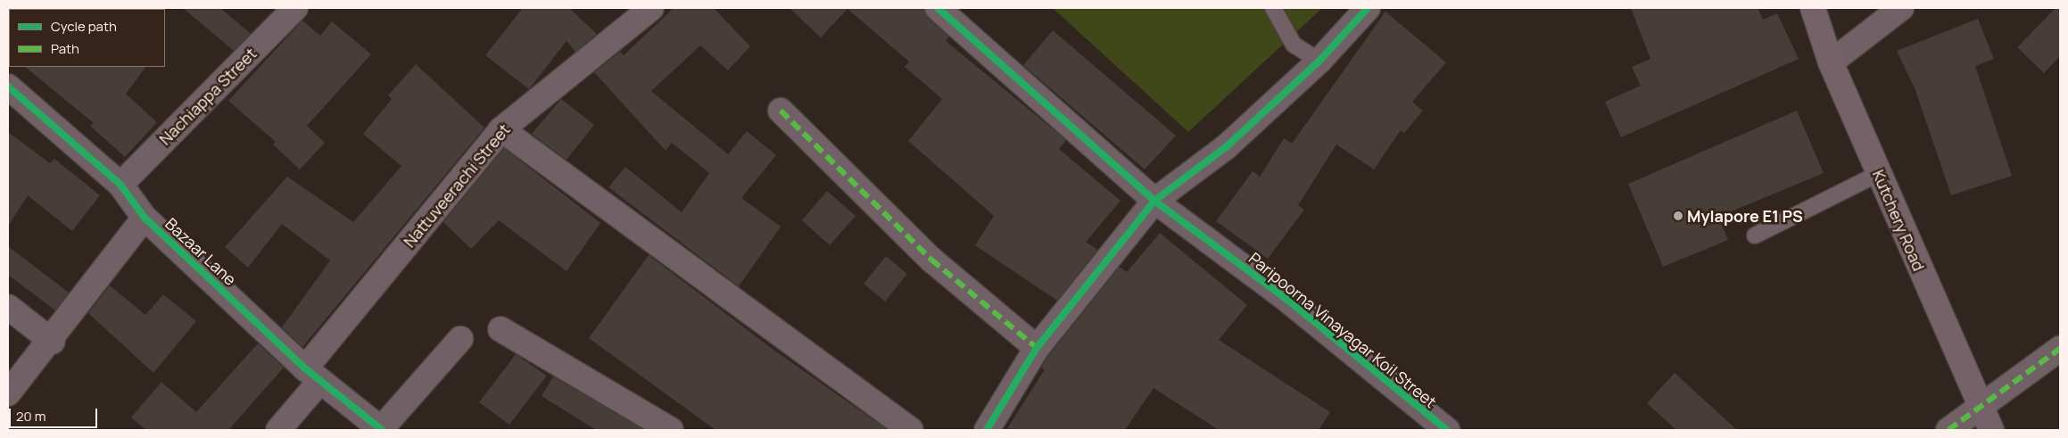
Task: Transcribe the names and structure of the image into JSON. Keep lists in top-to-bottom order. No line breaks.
{"streets":{"main road":["Kutchery Road"],"street":["Nachiappa Street","Nattuveerachi Street","Bazaar Lane","Paripoorna Vinayagar Koil Street"]},"crossings":[["Nachiappa Street","Bazaar Lane"],["Nattuveerachi Street","Bazaar Lane"]],"places":["Mylapore E1 PS"],"legend":["Cycle path","Path"],"scale_bar":"20 m"}
